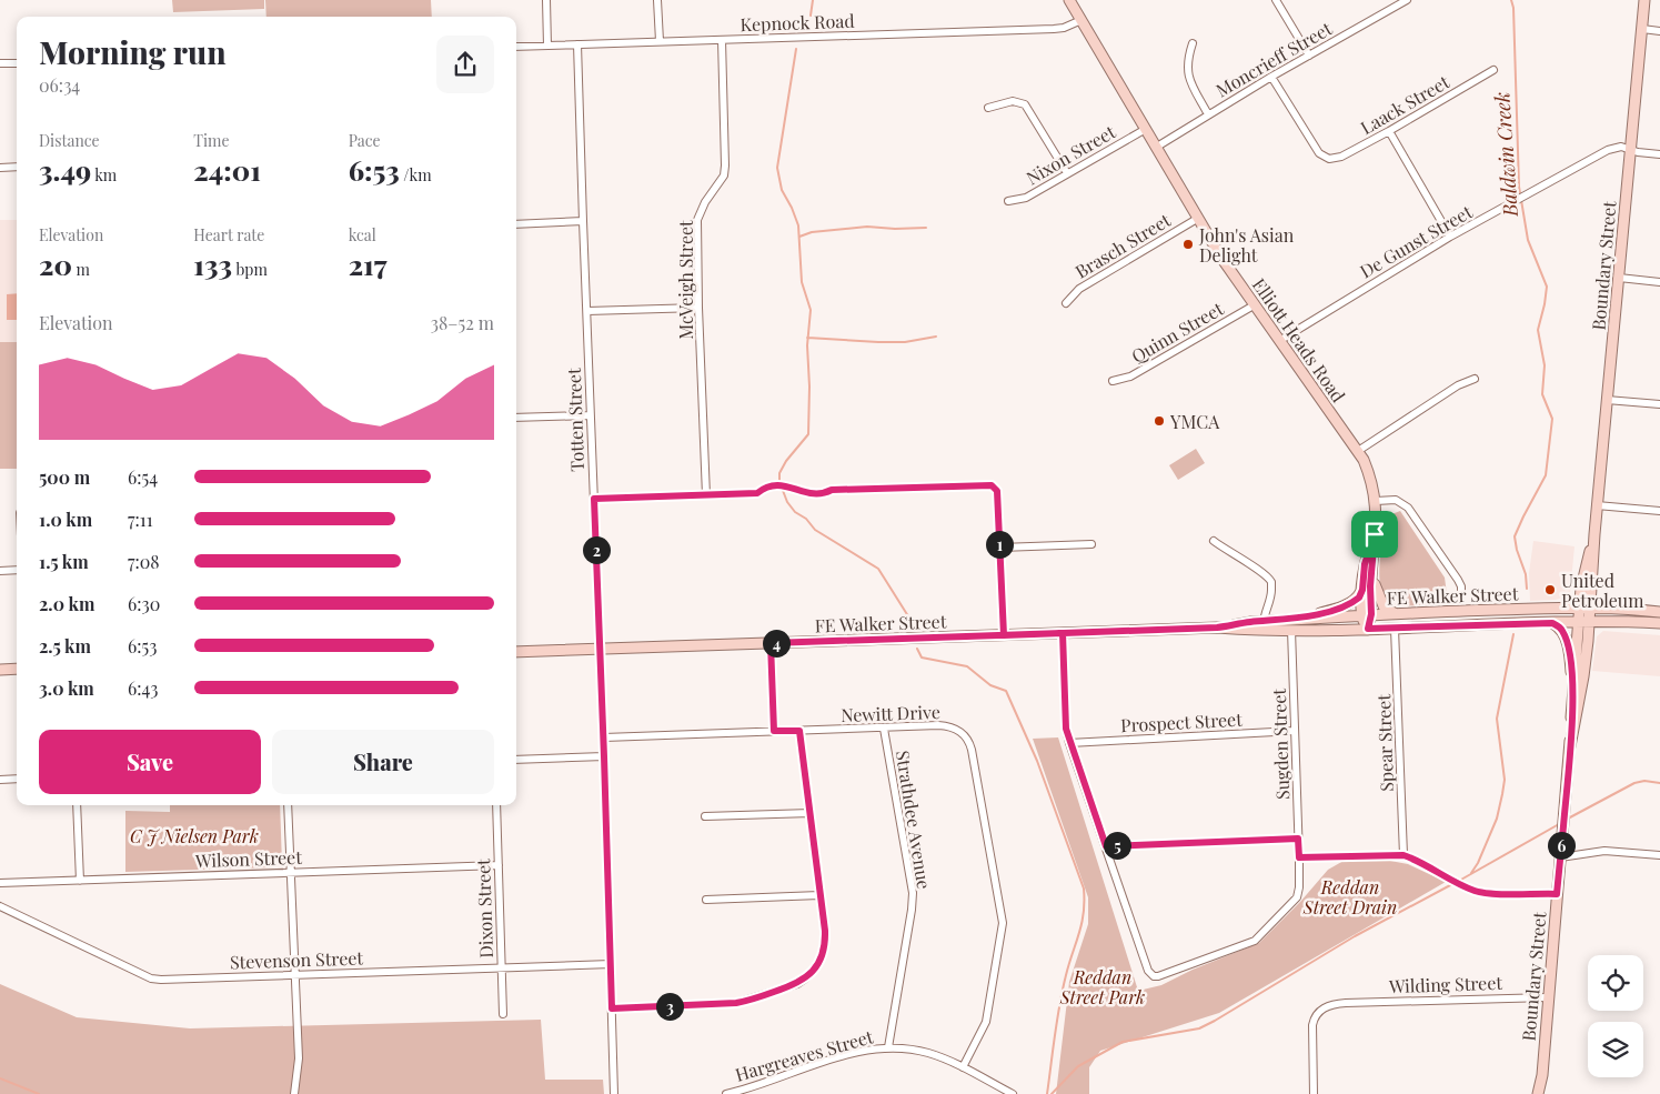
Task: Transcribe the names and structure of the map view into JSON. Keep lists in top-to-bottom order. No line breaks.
{"streets":{"street":["Kepnock Road","Moncrieff Street","Laack Street","Nixon Street","De Gunst Street","Brasch Street","Boundary Street","McVeigh Street","Quinn Street","Elliott Heads Road","Totten Street","FE Walker Street","Newitt Drive","Prospect Street","Spear Street","Sugden Street","Strathdee Avenue","Wilson Street","Dixon Street","Stevenson Street","Wilding Street","Hargreaves Street"]},"crossings":[["Kepnock Road","McVeigh Street"],["Kepnock Road","Elliott Heads Road"],["Kepnock Road","Totten Street"],["Moncrieff Street","Laack Street"],["Moncrieff Street","Elliott Heads Road"],["Nixon Street","Elliott Heads Road"],["De Gunst Street","Boundary Street"],["De Gunst Street","Elliott Heads Road"],["Brasch Street","Elliott Heads Road"],["Boundary Street","FE Walker Street"],["Boundary Street","Wilding Street"],["Quinn Street","Elliott Heads Road"],["Elliott Heads Road","FE Walker Street"],["Totten Street","FE Walker Street"],["Totten Street","Newitt Drive"],["Totten Street","Stevenson Street"],["FE Walker Street","Spear Street"],["FE Walker Street","Sugden Street"],["Newitt Drive","Strathdee Avenue"],["Newitt Drive","Hargreaves Street"],["Prospect Street","Sugden Street"],["Strathdee Avenue","Hargreaves Street"],["Wilson Street","Dixon Street"],["Dixon Street","Stevenson Street"]],"water":["Baldwin Creek"],"parks":["C J Nielsen Park","Reddan Street Drain","Reddan Street Park"],"places":["John's Asian Delight","YMCA","United Petroleum"],"page":{"heading":["Morning run","06:34"],"stats":[["Distance","3.49 km"],["Time","24:01"],["Pace","6:53 /km"],["Elevation","20 m"],["Heart rate","133 bpm"],["kcal","217"]],"chart":["Elevation","38–52 m"],"list":[{"name":"500 m","note":"6:54"},{"name":"1.0 km","note":"7:11"},{"name":"1.5 km","note":"7:08"},{"name":"2.0 km","note":"6:30"},{"name":"2.5 km","note":"6:53"},{"name":"3.0 km","note":"6:43"}],"pins":["1","2","4","5","6","3"],"buttons":["Save","Share"]}}
